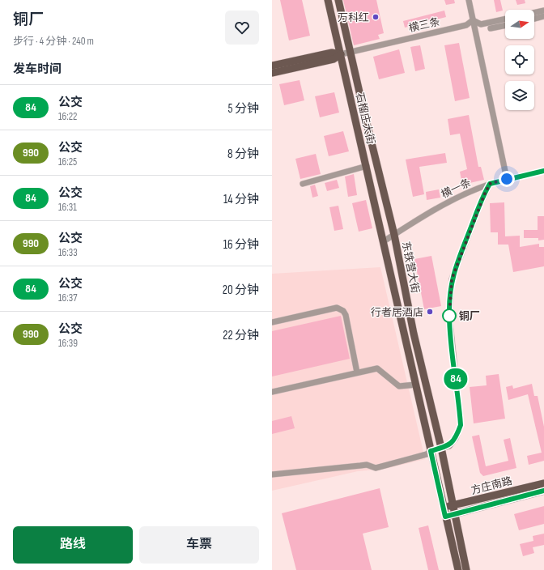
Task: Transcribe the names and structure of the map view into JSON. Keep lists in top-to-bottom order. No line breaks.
{"streets":{"main road":["石榴庄大街","东铁营大街","方庄南路"],"street":["横三条","横一条"]},"crossings":[["横三条","石榴庄大街"],["石榴庄大街","横一条"],["石榴庄大街","东铁营大街"],["横一条","东铁营大街"],["东铁营大街","方庄南路"]],"places":["万科红","行者居酒店","铜厂"],"lines":["bus line 84"],"north":"right","page":{"heading":[["铜厂","步行 · 4 分钟 · 240 m"],"发车时间"],"on_map":"84","list":[{"mark":"84","name":"公交","note":"16:22","value":"5 分钟"},{"mark":"990","name":"公交","note":"16:25","value":"8 分钟"},{"mark":"84","name":"公交","note":"16:31","value":"14 分钟"},{"mark":"990","name":"公交","note":"16:33","value":"16 分钟"},{"mark":"84","name":"公交","note":"16:37","value":"20 分钟"},{"mark":"990","name":"公交","note":"16:39","value":"22 分钟"}],"buttons":["路线","车票"]}}
